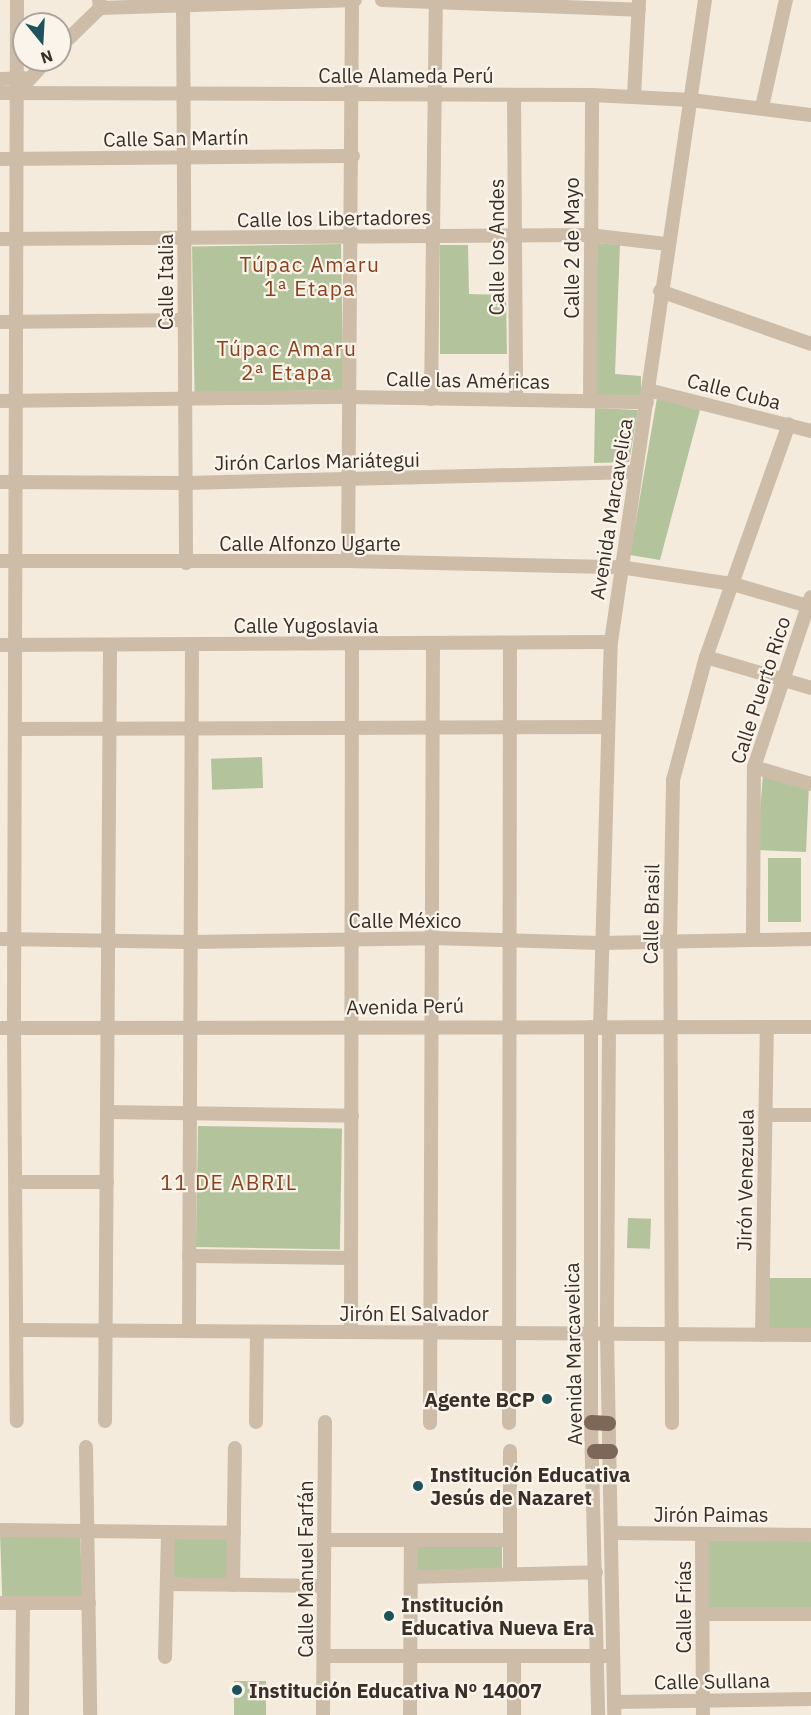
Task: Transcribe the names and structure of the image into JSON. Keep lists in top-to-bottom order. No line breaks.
{"streets":{"street":["Calle Alameda Perú","Calle San Martín","Calle los Libertadores","Calle los Andes","Calle 2 de Mayo","Calle Italia","Calle las Américas","Calle Cuba","Jirón Carlos Mariátegui","Avenida Marcavelica","Calle Alfonzo Ugarte","Calle Yugoslavia","Calle Puerto Rico","Calle Brasil","Calle México","Avenida Perú","Jirón Venezuela","Jirón El Salvador","Jirón Paimas","Calle Manuel Farfán","Calle Frías","Calle Sullana"]},"crossings":[["Calle Alameda Perú","Calle los Andes"],["Calle Alameda Perú","Calle 2 de Mayo"],["Calle Alameda Perú","Calle Italia"],["Calle Alameda Perú","Avenida Marcavelica"],["Calle San Martín","Calle Italia"],["Calle los Libertadores","Calle los Andes"],["Calle los Libertadores","Calle 2 de Mayo"],["Calle los Libertadores","Calle Italia"],["Calle los Libertadores","Avenida Marcavelica"],["Calle los Andes","Calle las Américas"],["Calle 2 de Mayo","Calle las Américas"],["Calle Italia","Calle las Américas"],["Calle Italia","Jirón Carlos Mariátegui"],["Calle Italia","Calle Alfonzo Ugarte"],["Calle las Américas","Calle Cuba"],["Calle las Américas","Avenida Marcavelica"],["Calle Cuba","Avenida Marcavelica"],["Calle Cuba","Calle Brasil"],["Jirón Carlos Mariátegui","Avenida Marcavelica"],["Avenida Marcavelica","Calle Alfonzo Ugarte"],["Avenida Marcavelica","Calle Yugoslavia"],["Avenida Marcavelica","Calle México"],["Avenida Marcavelica","Avenida Perú"],["Avenida Marcavelica","Jirón El Salvador"],["Avenida Marcavelica","Jirón Paimas"],["Avenida Marcavelica","Calle Sullana"],["Calle Alfonzo Ugarte","Calle Puerto Rico"],["Calle Alfonzo Ugarte","Calle Brasil"],["Calle Puerto Rico","Calle México"],["Calle Brasil","Calle México"],["Calle Brasil","Avenida Perú"],["Calle Brasil","Jirón El Salvador"],["Avenida Perú","Jirón Venezuela"],["Jirón Venezuela","Jirón El Salvador"],["Jirón Paimas","Calle Frías"],["Calle Frías","Calle Sullana"]],"districts":["Túpac Amaru 1ª Etapa","Túpac Amaru 2ª Etapa","11 DE ABRIL"],"places":["Agente BCP","Institución Educativa Jesús de Nazaret","Institución Educativa Nueva Era","Institución Educativa Nº 14007"],"north":"bottom"}
